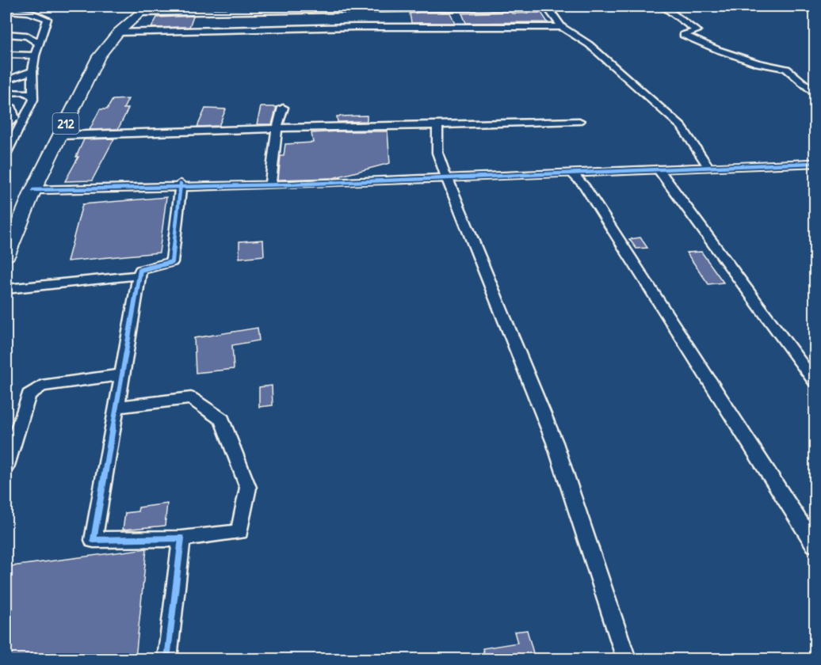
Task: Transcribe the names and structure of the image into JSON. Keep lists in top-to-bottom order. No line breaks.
{"streets":{"main road":["212"]}}
